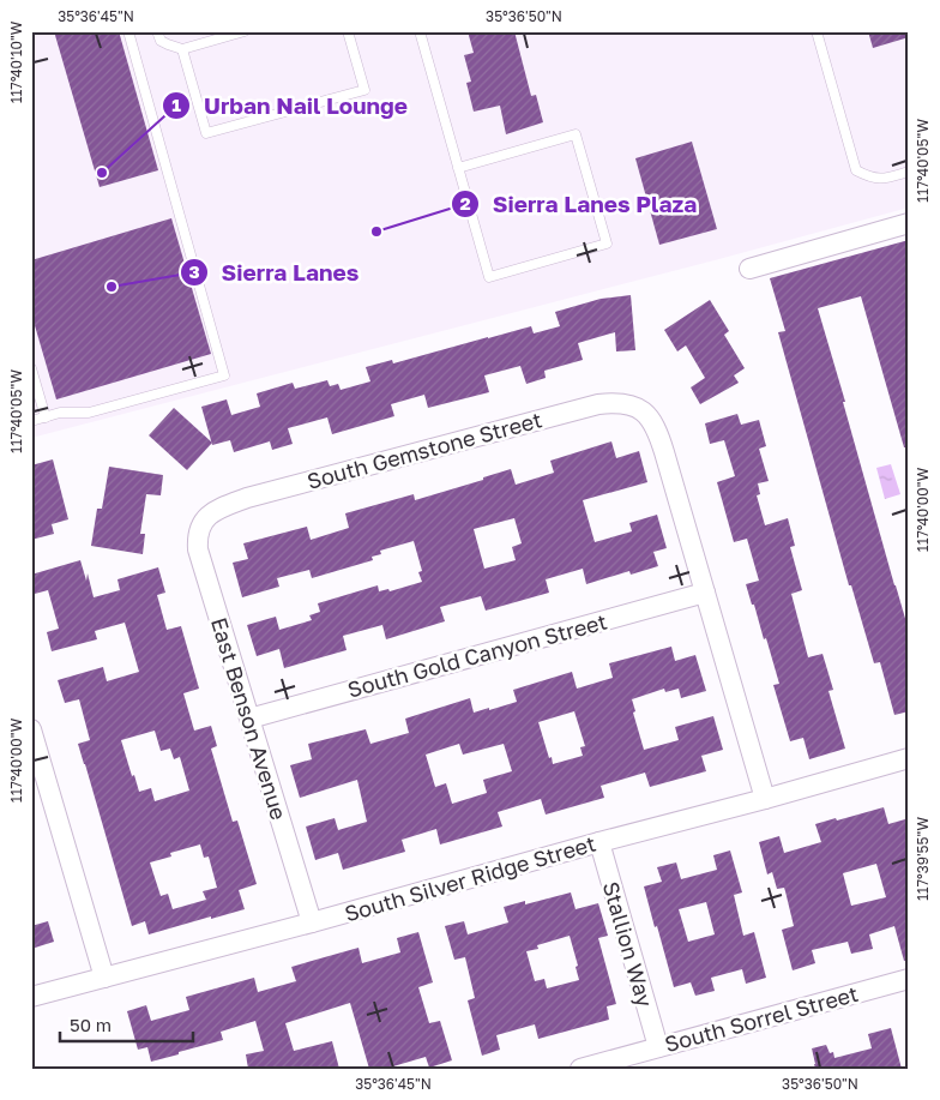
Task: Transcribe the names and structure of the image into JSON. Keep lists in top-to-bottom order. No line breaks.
{"streets":{"street":["South Gemstone Street","South Gold Canyon Street","East Benson Avenue","South Silver Ridge Street","Stallion Way","South Sorrel Street"]},"crossings":[["South Gemstone Street","South Gold Canyon Street"],["South Gemstone Street","East Benson Avenue"],["South Gold Canyon Street","East Benson Avenue"],["East Benson Avenue","South Silver Ridge Street"],["South Silver Ridge Street","Stallion Way"],["Stallion Way","South Sorrel Street"]],"places":["Urban Nail Lounge","Sierra Lanes Plaza","Sierra Lanes"],"scale_bar":"50 m","coordinates":["35°36'45\"N","35°36'50\"N","117°40'10\"W","117°40'05\"W","117°40'00\"W","117°39'55\"W"]}
